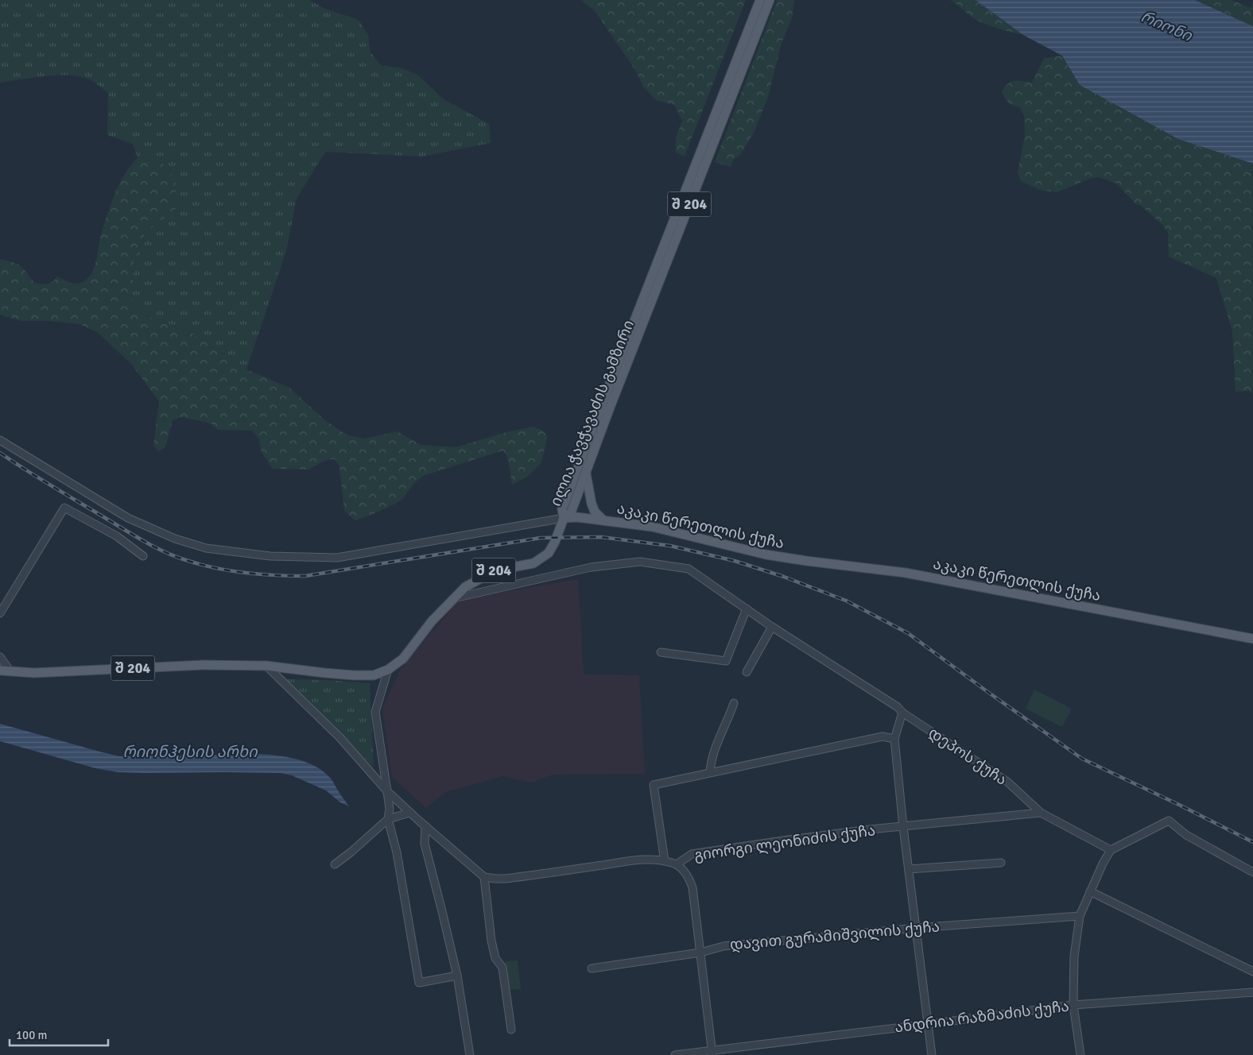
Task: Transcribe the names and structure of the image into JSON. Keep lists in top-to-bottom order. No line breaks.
{"streets":{"main road":["შ 204","ილია ჭავჭავაძის გამზირი","აკაკი წერეთლის ქუჩა"],"street":["დეპოს ქუჩა","გიორგი ლეონიძის ქუჩა","დავით გურამიშვილის ქუჩა","ანდრია რაზმაძის ქუჩა"]},"crossings":[["შ 204","ილია ჭავჭავაძის გამზირი"],["შ 204","აკაკი წერეთლის ქუჩა"],["შ 204","დეპოს ქუჩა"],["ილია ჭავჭავაძის გამზირი","აკაკი წერეთლის ქუჩა"],["დეპოს ქუჩა","გიორგი ლეონიძის ქუჩა"]],"water":["რიონი","რიონჰესის არხი"],"scale_bar":"100 m"}
